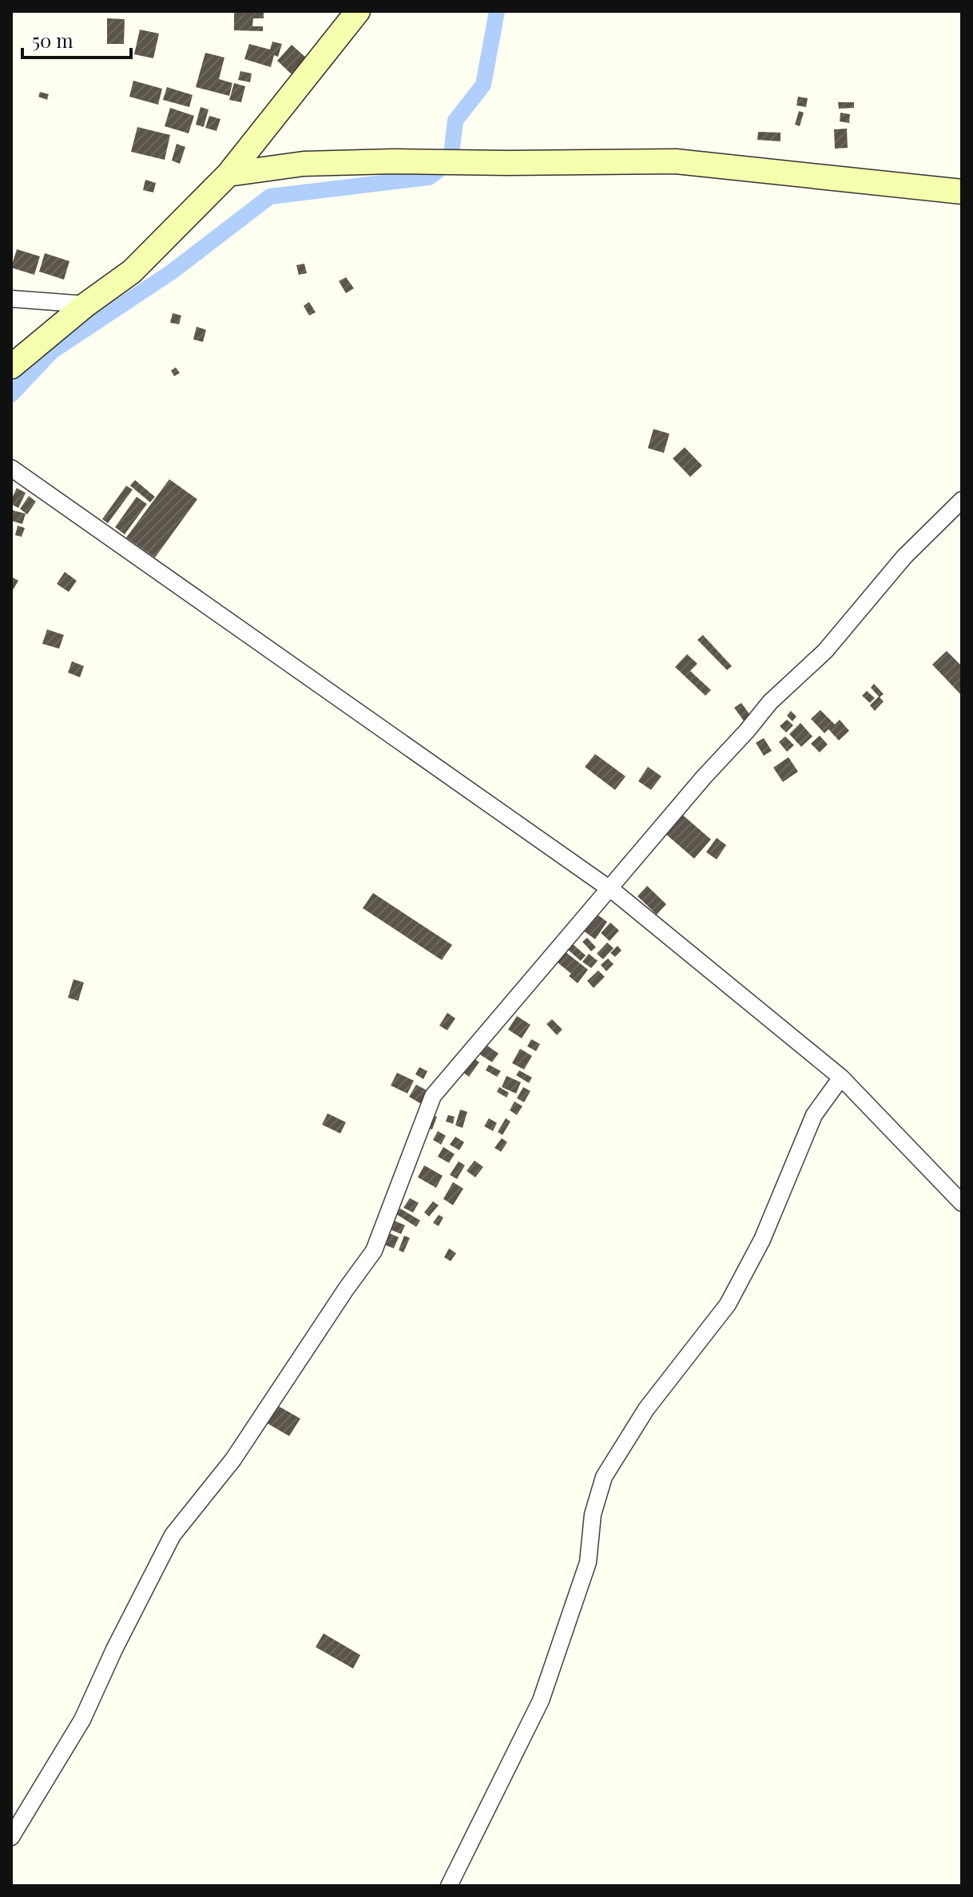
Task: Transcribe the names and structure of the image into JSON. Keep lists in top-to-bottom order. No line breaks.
{"scale_bar":"50 m"}
